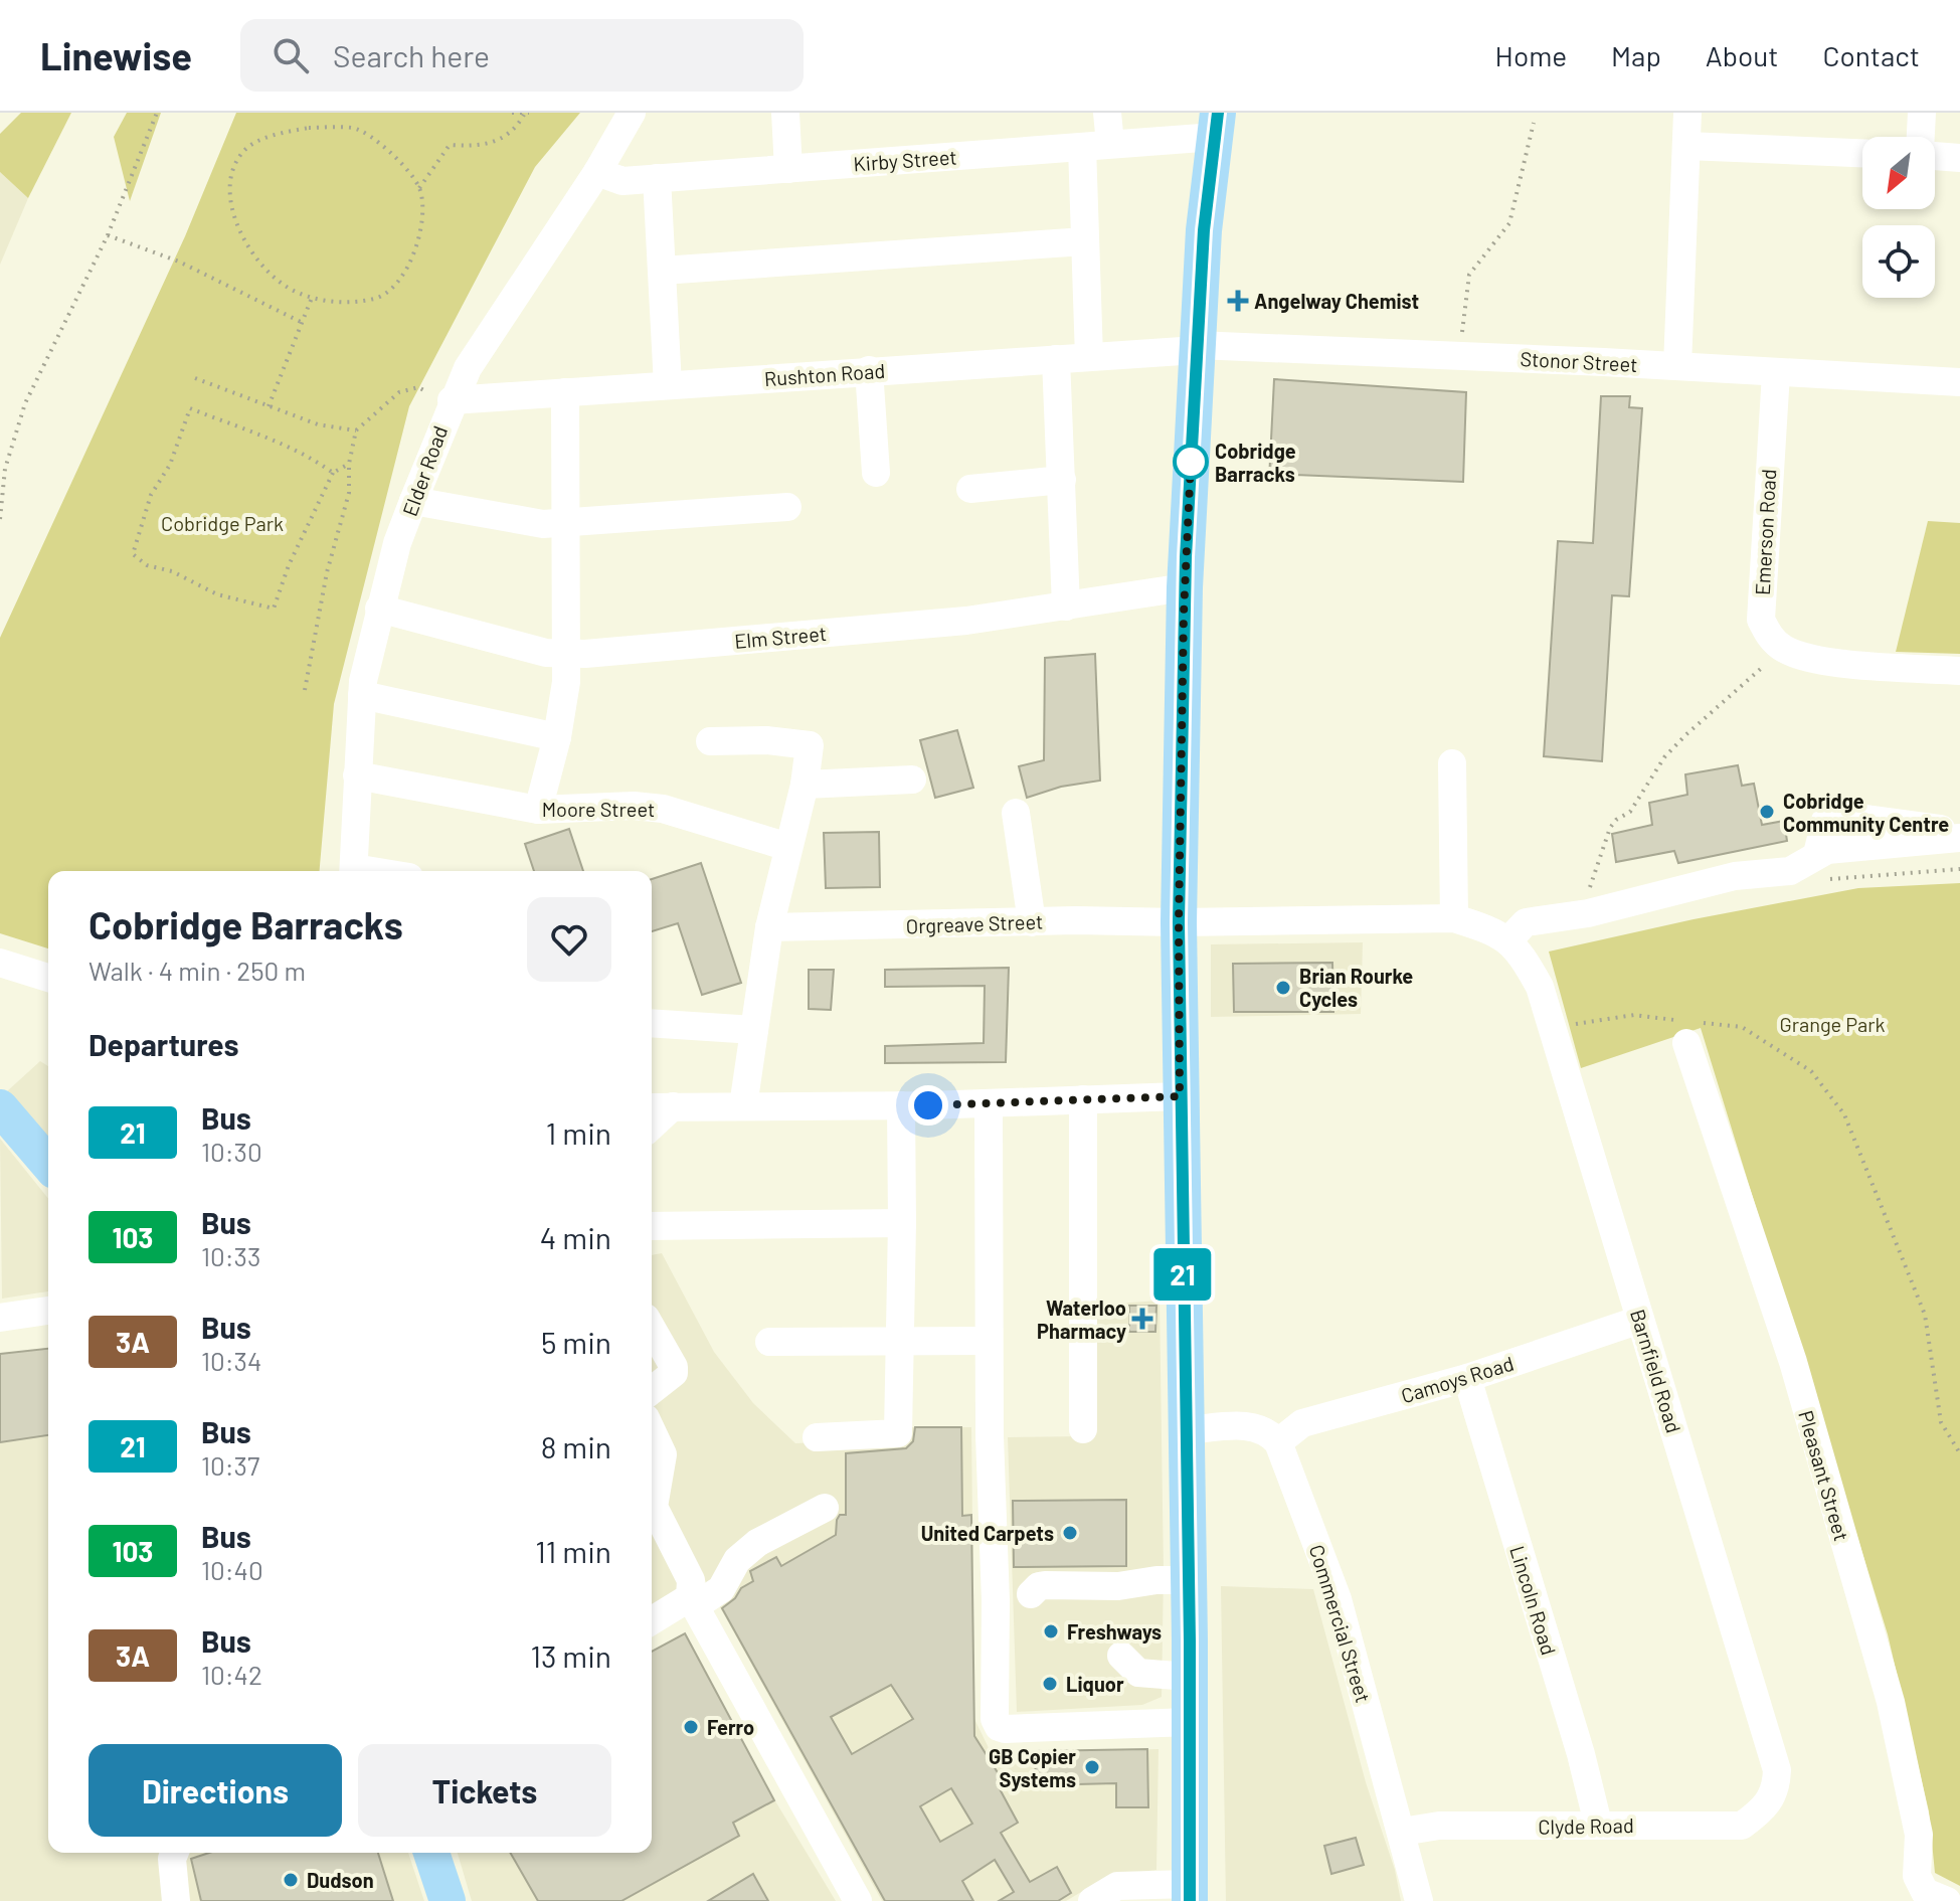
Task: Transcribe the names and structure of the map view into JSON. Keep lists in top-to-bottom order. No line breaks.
{"streets":{"street":["Kirby Street","Stonor Street","Rushton Road","Elder Road","Emerson Road","Elm Street","Moore Street","Orgreave Street","Barnfield Road","Camoys Road","Pleasant Street","Lincoln Road","Commercial Street","Clyde Road"]},"crossings":[["Kirby Street","Elder Road"],["Stonor Street","Rushton Road"],["Stonor Street","Emerson Road"],["Rushton Road","Elder Road"],["Elder Road","Elm Street"],["Elder Road","Moore Street"],["Orgreave Street","Barnfield Road"],["Barnfield Road","Camoys Road"],["Barnfield Road","Clyde Road"],["Camoys Road","Lincoln Road"],["Camoys Road","Commercial Street"],["Lincoln Road","Clyde Road"],["Commercial Street","Clyde Road"]],"parks":["Cobridge Park","Grange Park"],"places":{"health":["Angelway Chemist","Waterloo Pharmacy"],"other":["Cobridge Barracks","Cobridge Community Centre","Brian Rourke Cycles","United Carpets","Freshways","Liquor","Ferro","GB Copier Systems","Dudson"]},"lines":["bus line 21"],"north":"bottom left","page":{"header":"Linewise","search":"Search here","nav":["Home","Map","About","Contact"],"on_map":"21","heading":[["Cobridge Barracks","Walk · 4 min · 250 m"],"Departures"],"list":[{"mark":"21","name":"Bus","note":"10:30","value":"1 min"},{"mark":"103","name":"Bus","note":"10:33","value":"4 min"},{"mark":"3A","name":"Bus","note":"10:34","value":"5 min"},{"mark":"21","name":"Bus","note":"10:37","value":"8 min"},{"mark":"103","name":"Bus","note":"10:40","value":"11 min"},{"mark":"3A","name":"Bus","note":"10:42","value":"13 min"}],"buttons":["Directions","Tickets"]}}
